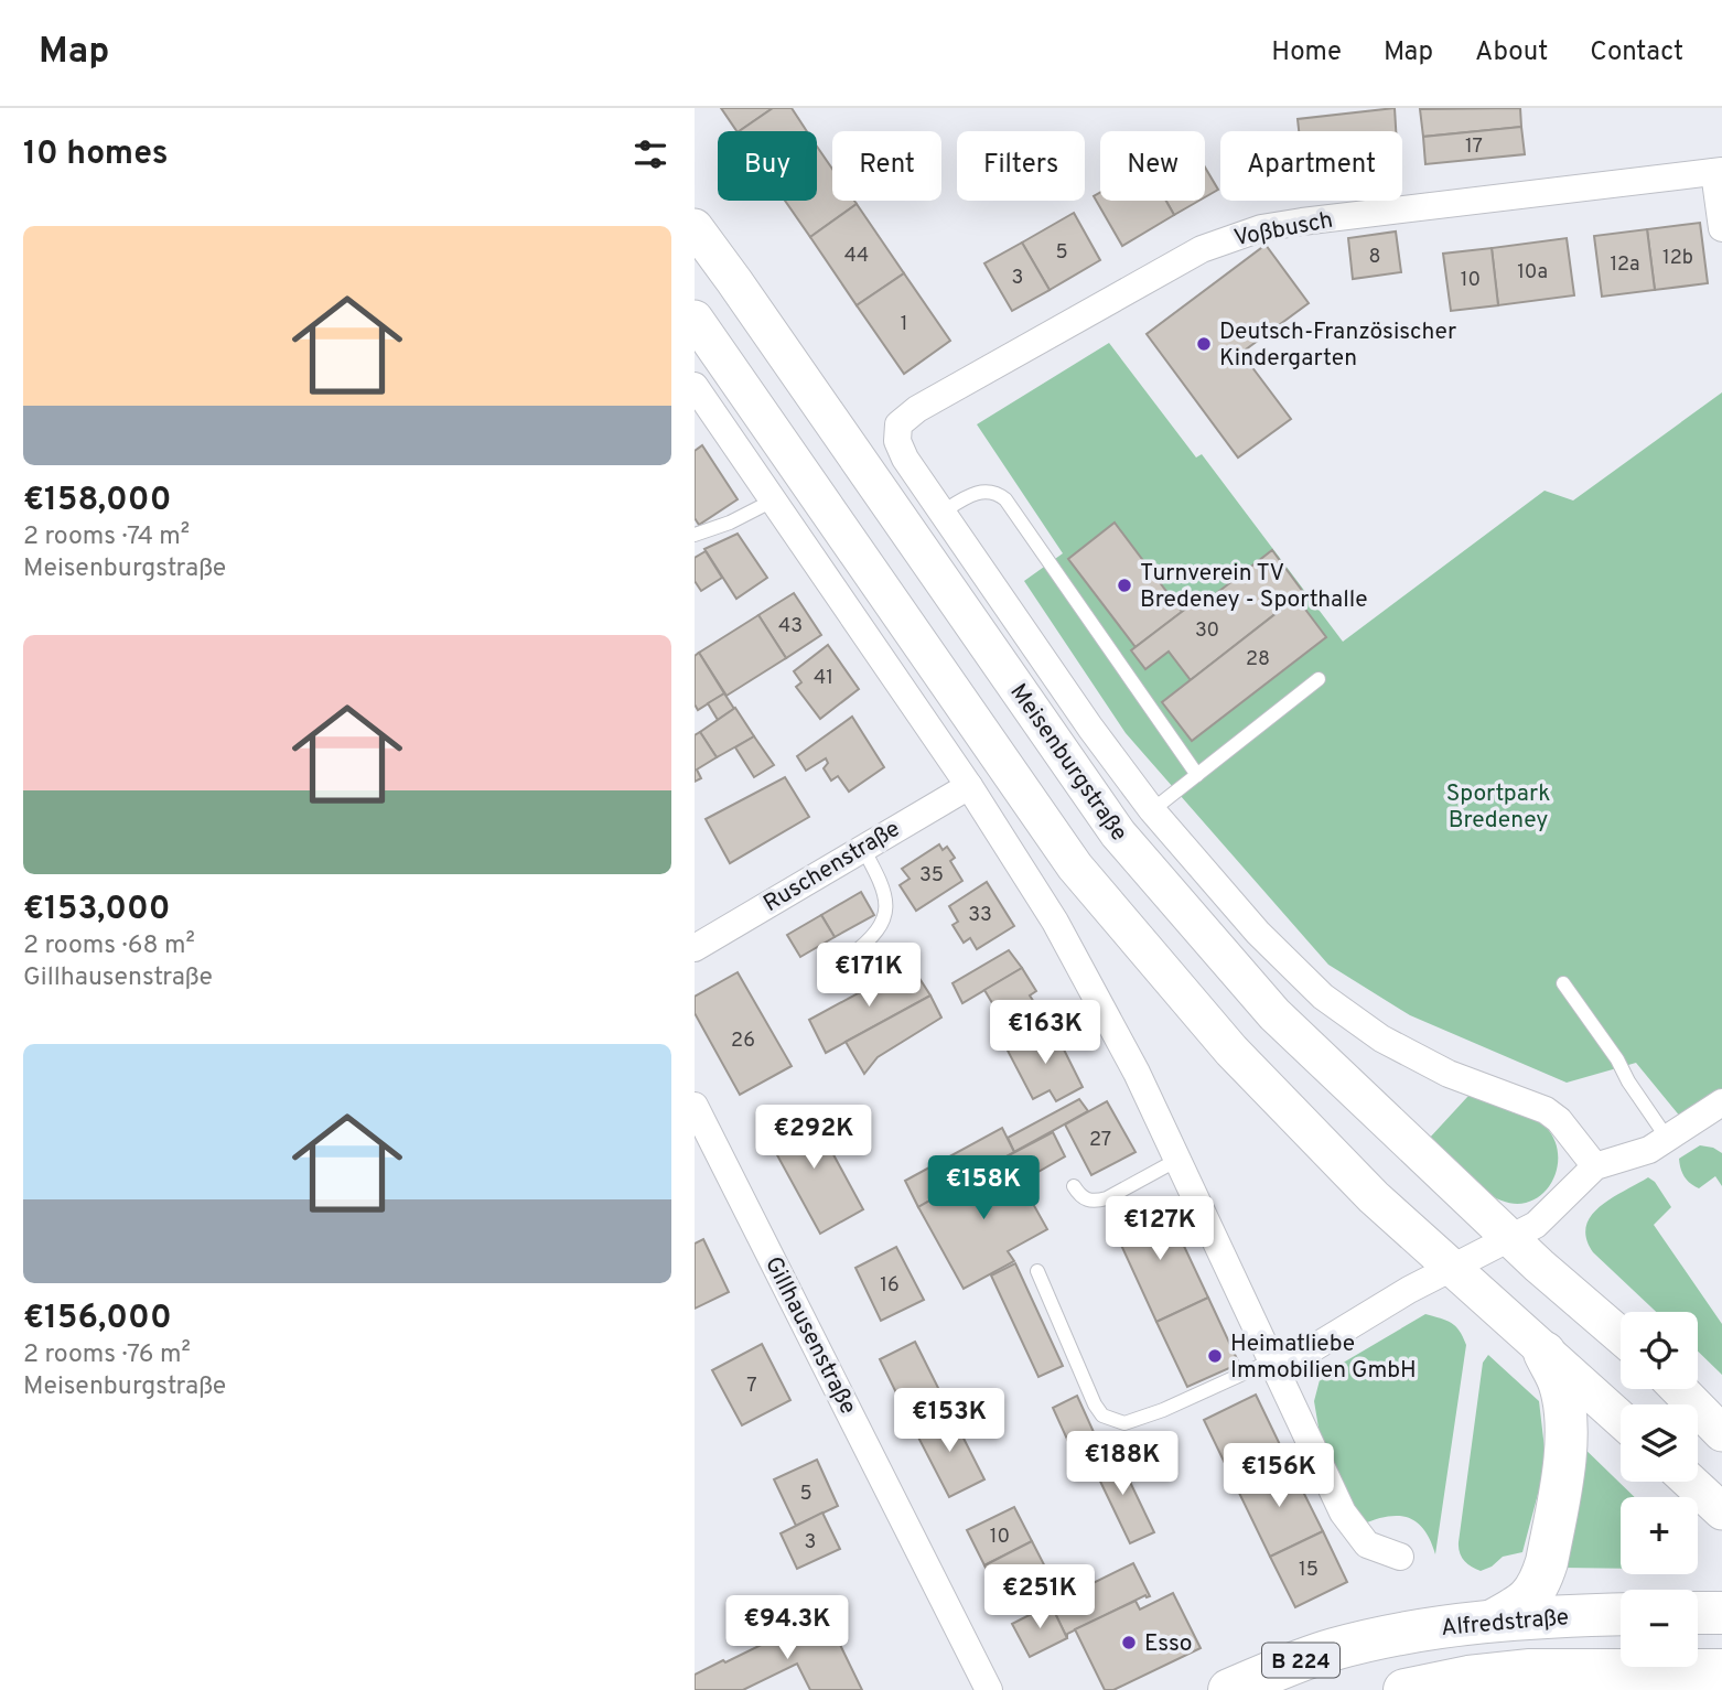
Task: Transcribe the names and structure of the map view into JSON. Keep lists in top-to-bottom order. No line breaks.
{"streets":{"main road":["Meisenburgstraße","Alfredstraße","B 224"],"street":["Voßbusch","Ruschenstraße","Gillhausenstraße"]},"crossings":[["Voßbusch","Meisenburgstraße"]],"parks":["Sportpark Bredeney"],"places":["Deutsch-Französischer Kindergarten","Turnverein TV Bredeney - Sporthalle","Heimatliebe Immobilien GmbH","Esso"],"house_numbers":["17","5","44","8","12b","12a","10a","3","10","1","43","30","28","41","35","33","26","27","16","7","5","10","3","15"],"page":{"header":"Map","nav":["Home","Map","About","Contact"],"heading":"10 homes","chip":["Buy","Rent","Filters","New","Apartment"],"list":[{"name":"€158,000","note":"2 rooms · 74 m² · Meisenburgstraße"},{"name":"€153,000","note":"2 rooms · 68 m² · Gillhausenstraße"},{"name":"€156,000","note":"2 rooms · 76 m² · Meisenburgstraße"}],"price":["€171K","€163K","€292K","€158K","€127K","€153K","€188K","€156K","€251K","€94.3K"],"map_buttons":["+","−"]}}
